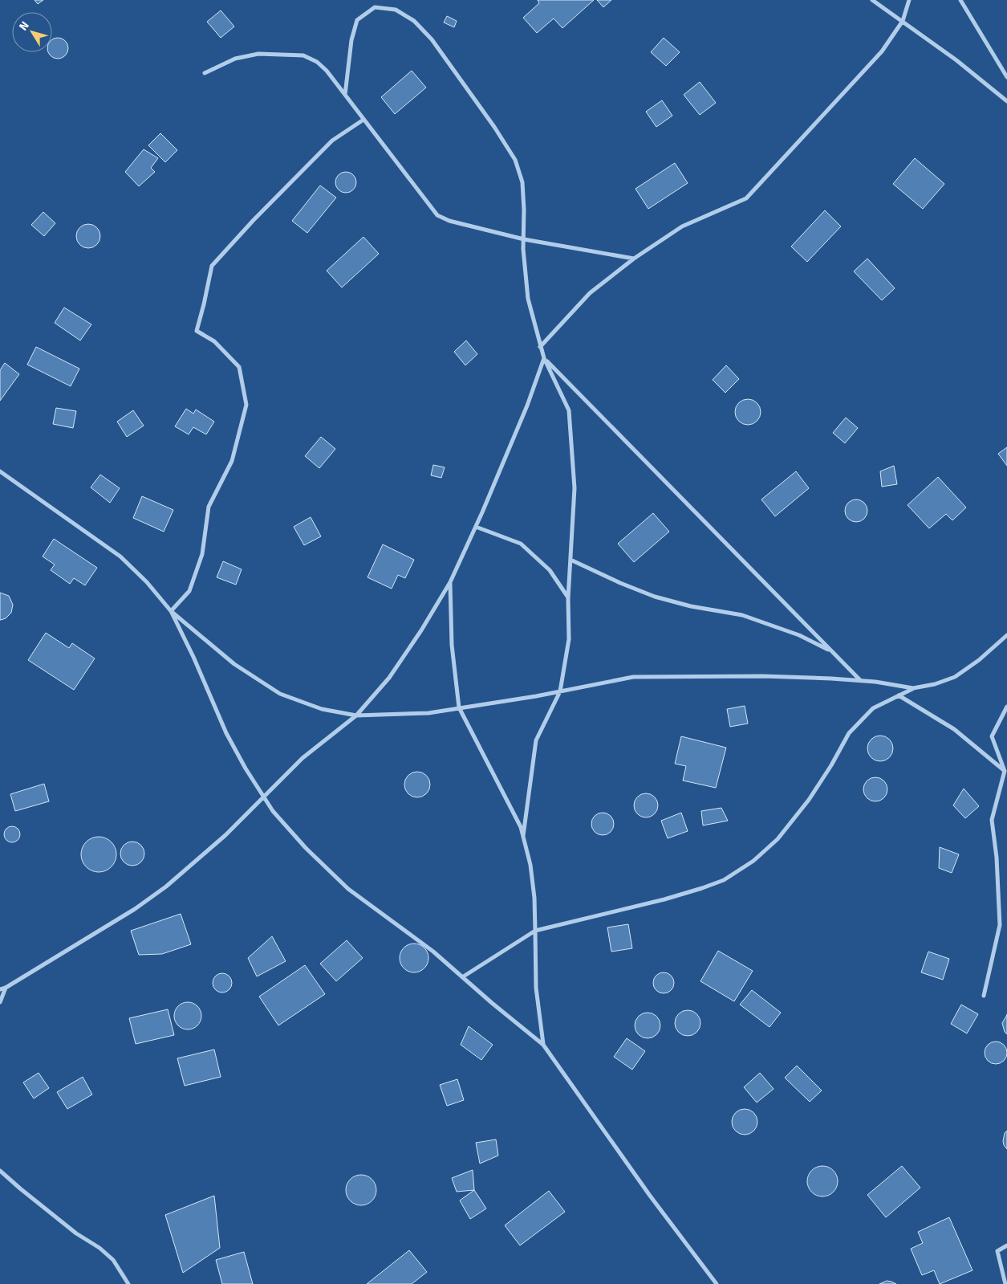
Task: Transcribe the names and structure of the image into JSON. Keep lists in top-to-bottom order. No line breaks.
{"north":"top left"}
